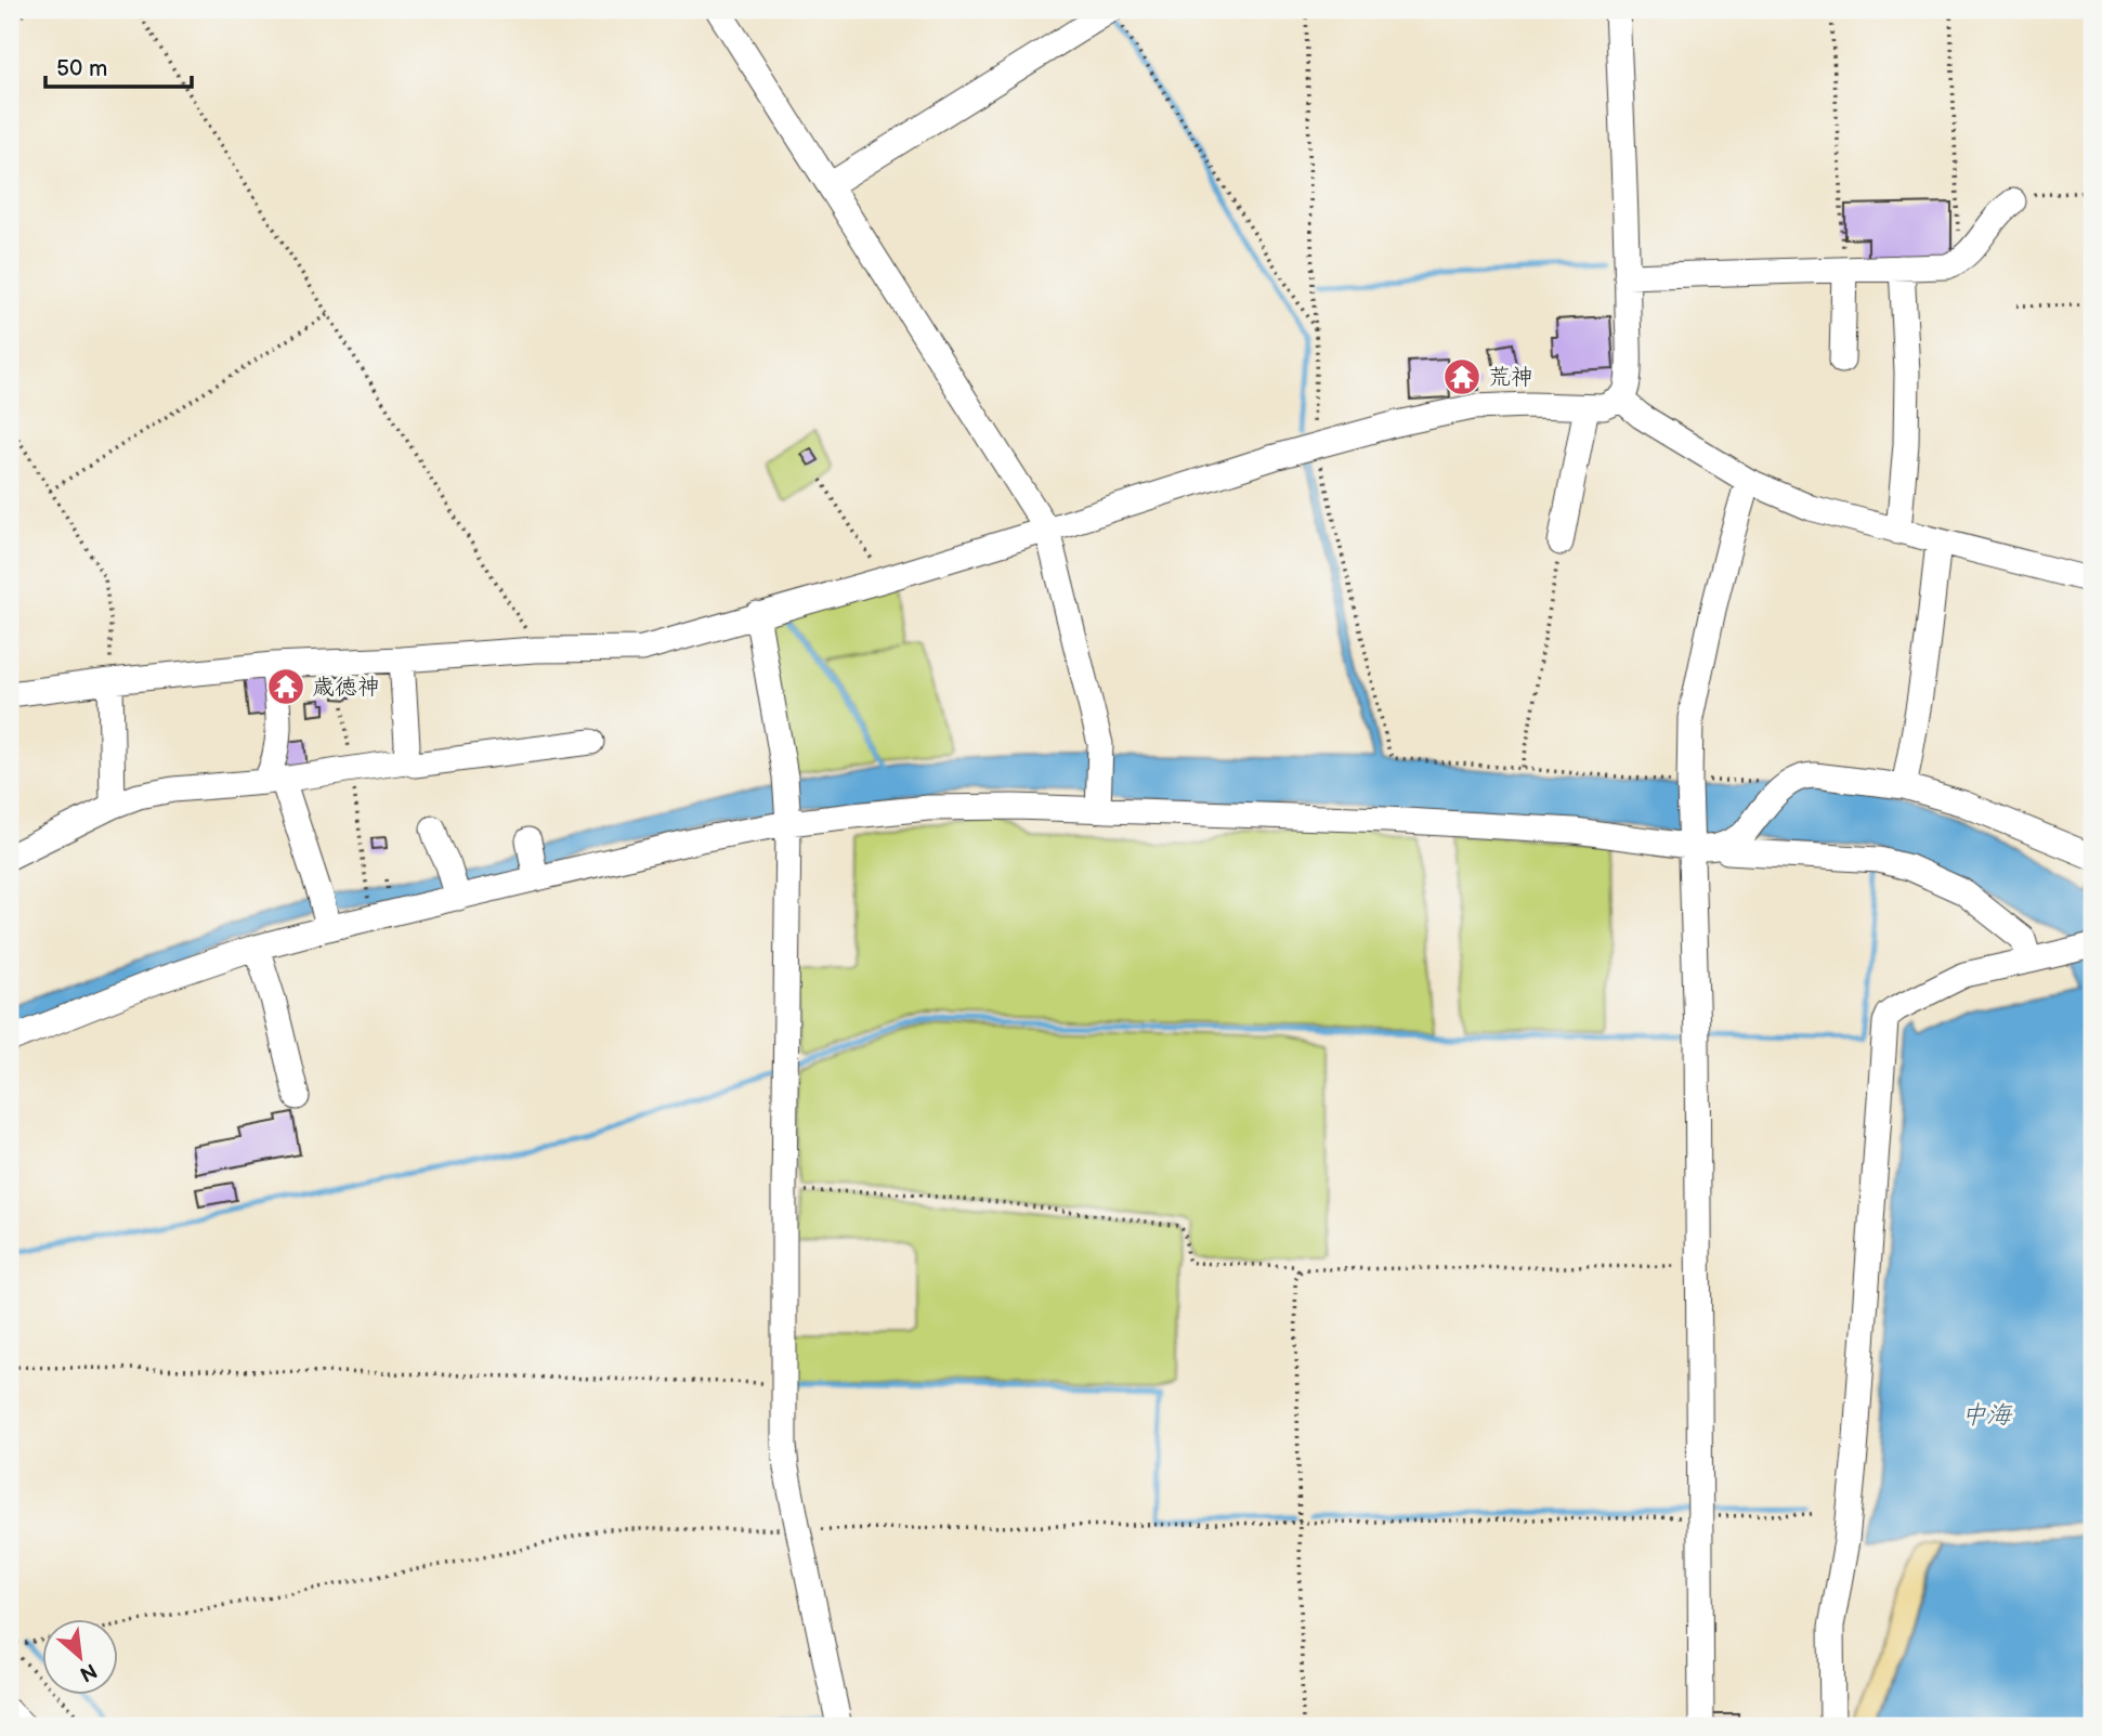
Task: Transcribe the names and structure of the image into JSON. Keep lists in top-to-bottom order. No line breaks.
{"water":["中海"],"places":{"temple":["荒神","歳徳神"]},"scale_bar":"50 m","north":"bottom right"}
